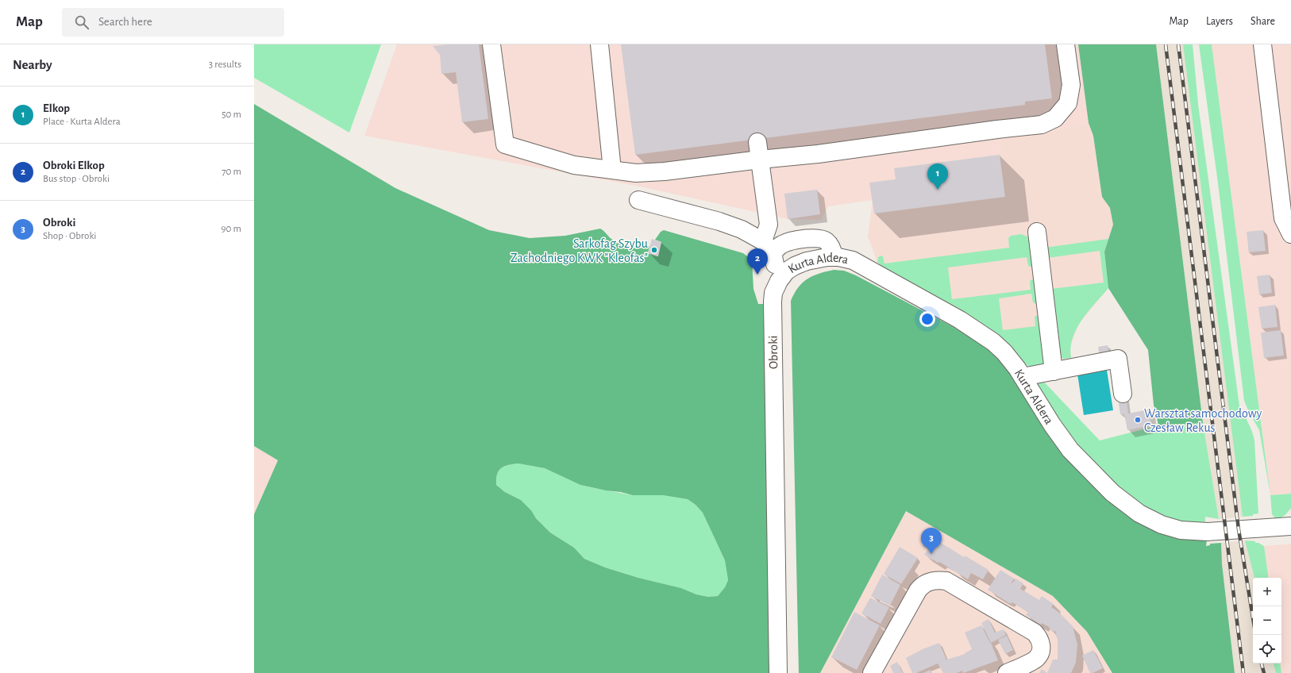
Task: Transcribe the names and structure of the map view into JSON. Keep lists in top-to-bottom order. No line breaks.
{"streets":{"street":["Kurta Aldera","Obroki"]},"crossings":[["Kurta Aldera","Obroki"]],"places":["Sarkofag Szybu Zachodniego KWK \"Kleofas\"","Warsztat samochodowy Czesław Rekus"],"page":{"header":"Map","search":"Search here","nav":["Map","Layers","Share"],"heading":["Nearby","3 results"],"list":[{"mark":"1","name":"Elkop","note":"Place · Kurta Aldera","value":"50 m"},{"mark":"2","name":"Obroki Elkop","note":"Bus stop · Obroki","value":"70 m"},{"mark":"3","name":"Obroki","note":"Shop · Obroki","value":"90 m"}],"pins":["1","2","3"],"map_buttons":["+","−"]}}
